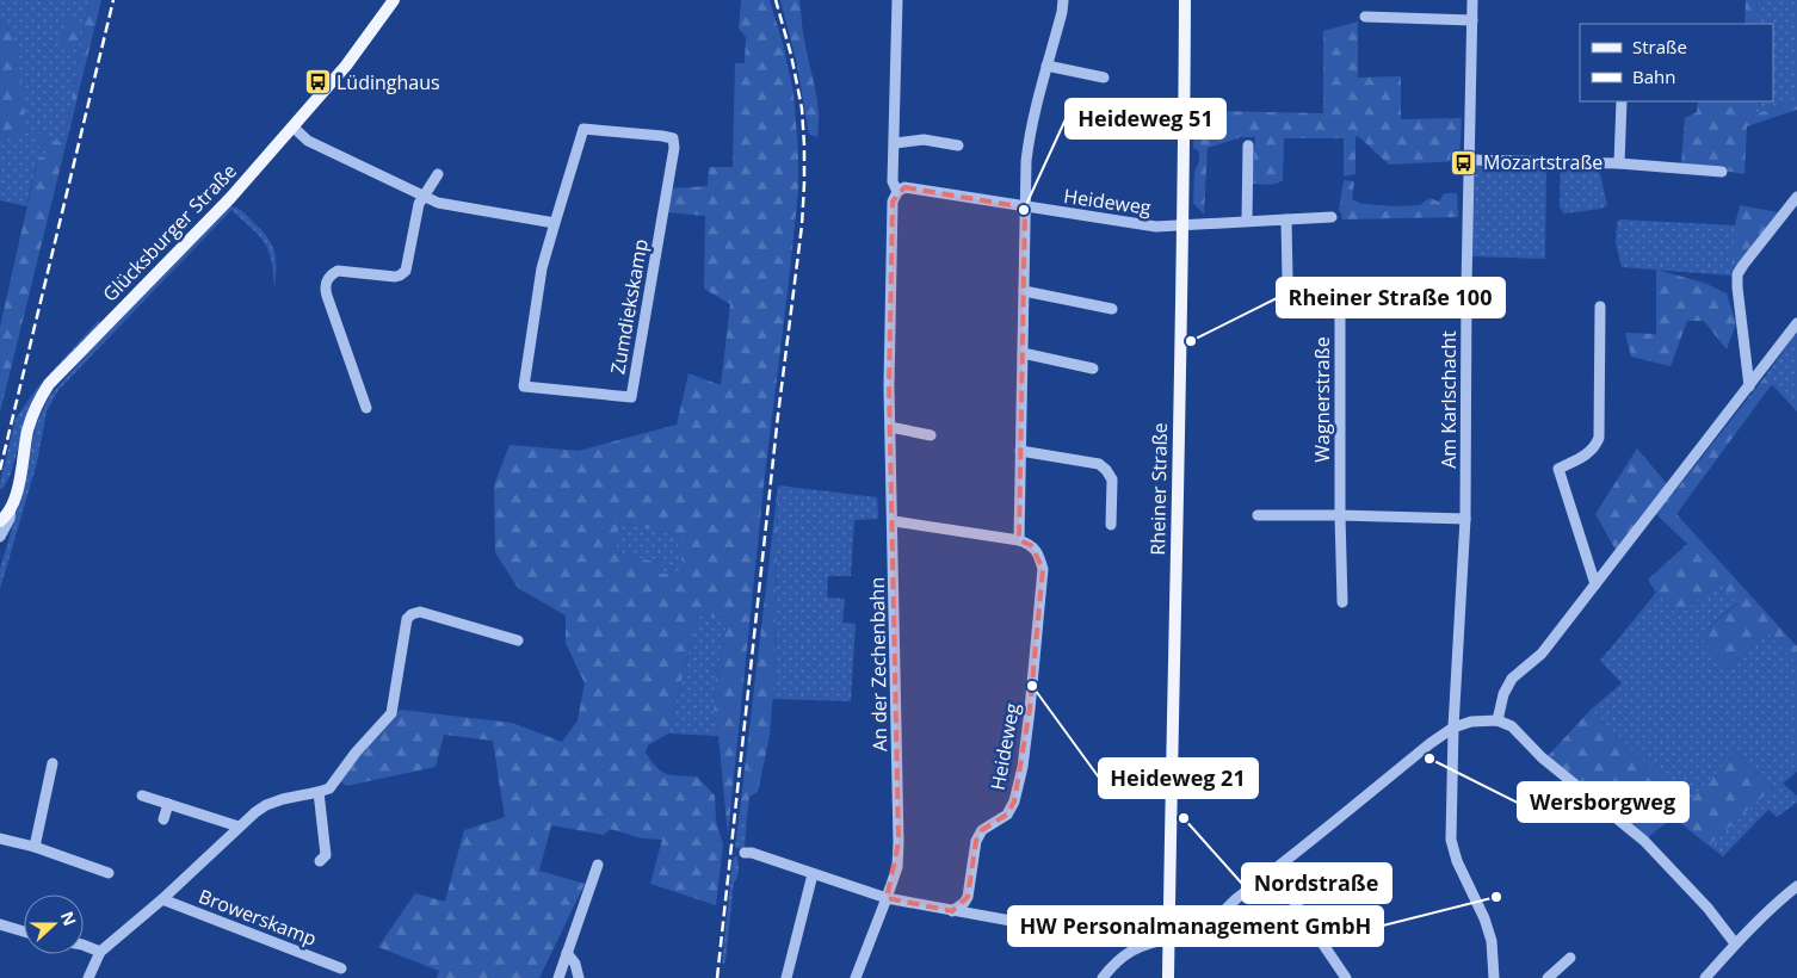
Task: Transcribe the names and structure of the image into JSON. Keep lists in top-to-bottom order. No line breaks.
{"streets":{"main road":["Glücksburger Straße","Rheiner Straße"],"street":["Heideweg","Zumdiekskamp","Wagnerstraße","Am Karlschacht","An der Zechenbahn","Browerskamp"]},"crossings":[["Heideweg","Rheiner Straße"],["Heideweg","An der Zechenbahn"]],"places":{"bus stop":["Lüdinghaus","Mozartstraße"],"other":["Heideweg 51","Rheiner Straße 100","Heideweg 21","Wersborgweg","Nordstraße","HW Personalmanagement GmbH"]},"legend":["Straße","Bahn"],"north":"right"}
